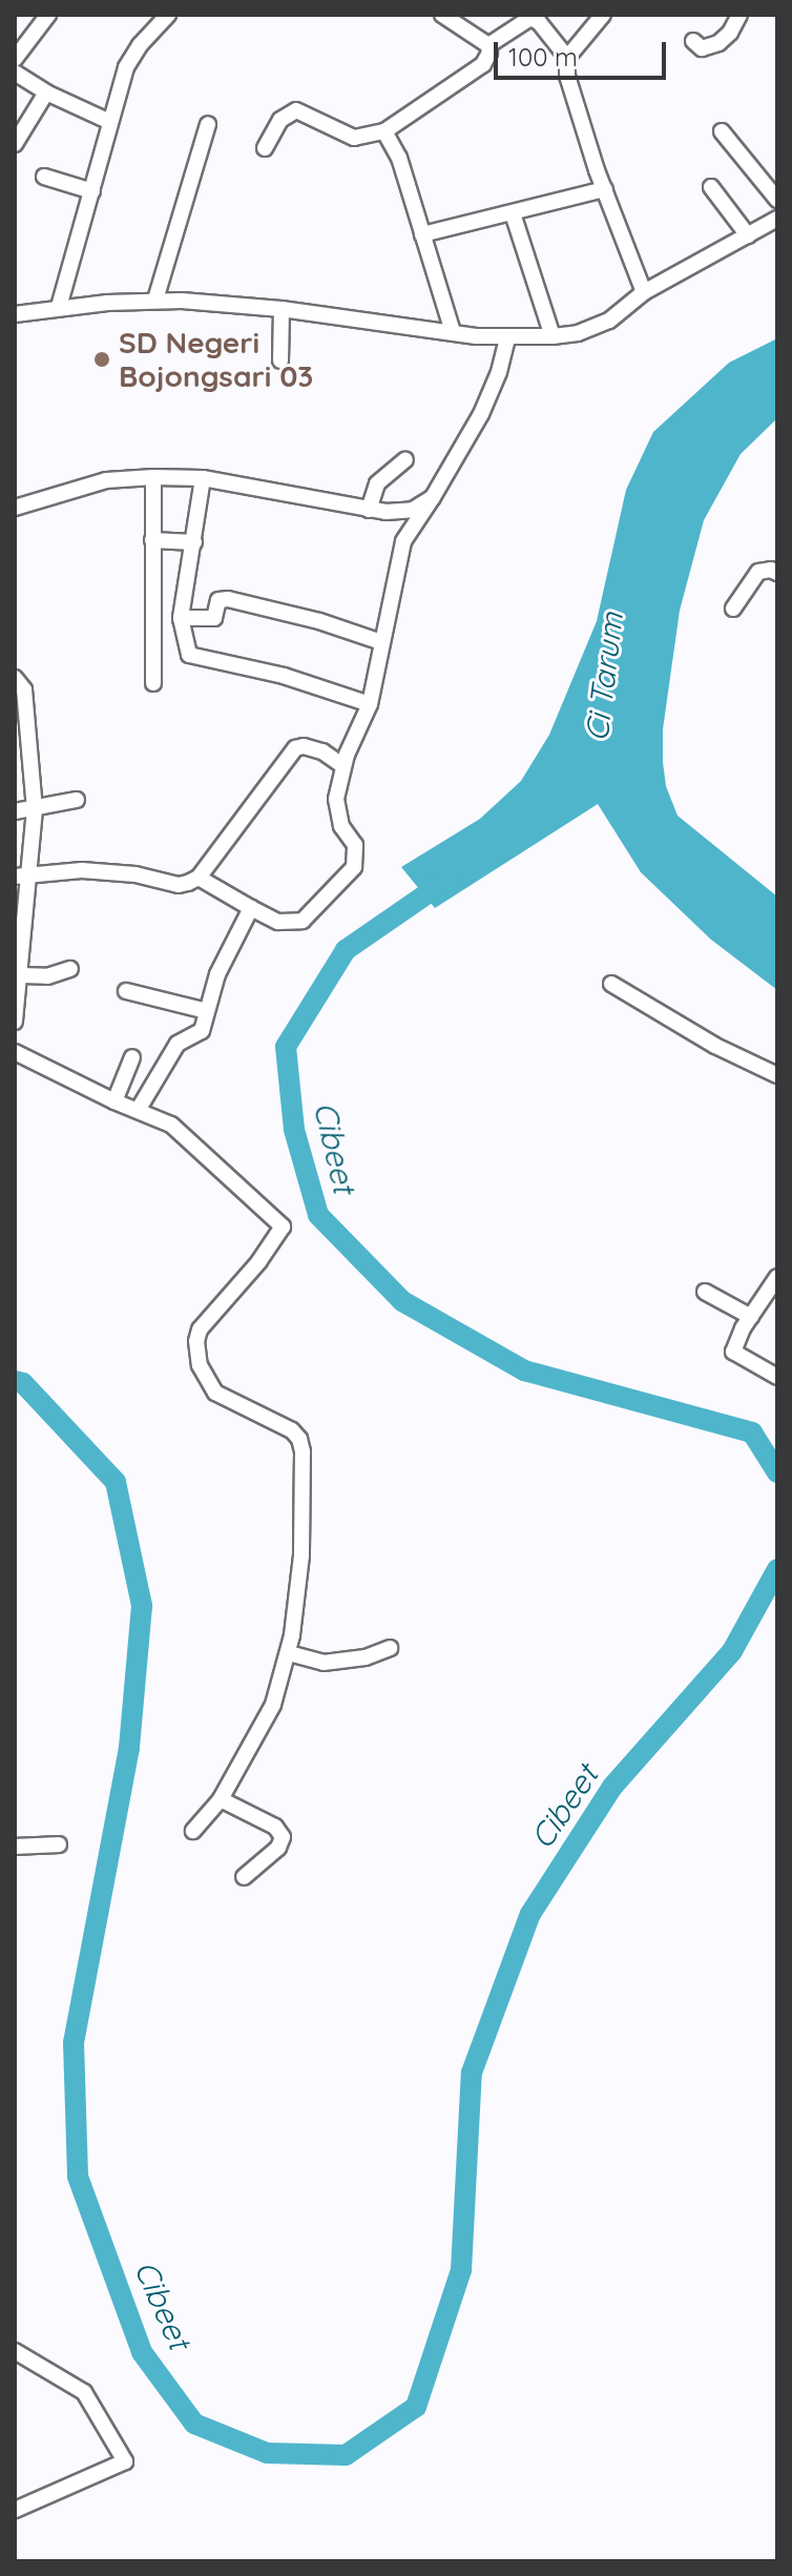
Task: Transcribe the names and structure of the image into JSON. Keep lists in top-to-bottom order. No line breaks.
{"water":["Ci Tarum","Cibeet"],"places":["SD Negeri Bojongsari 03"],"scale_bar":"100 m"}
